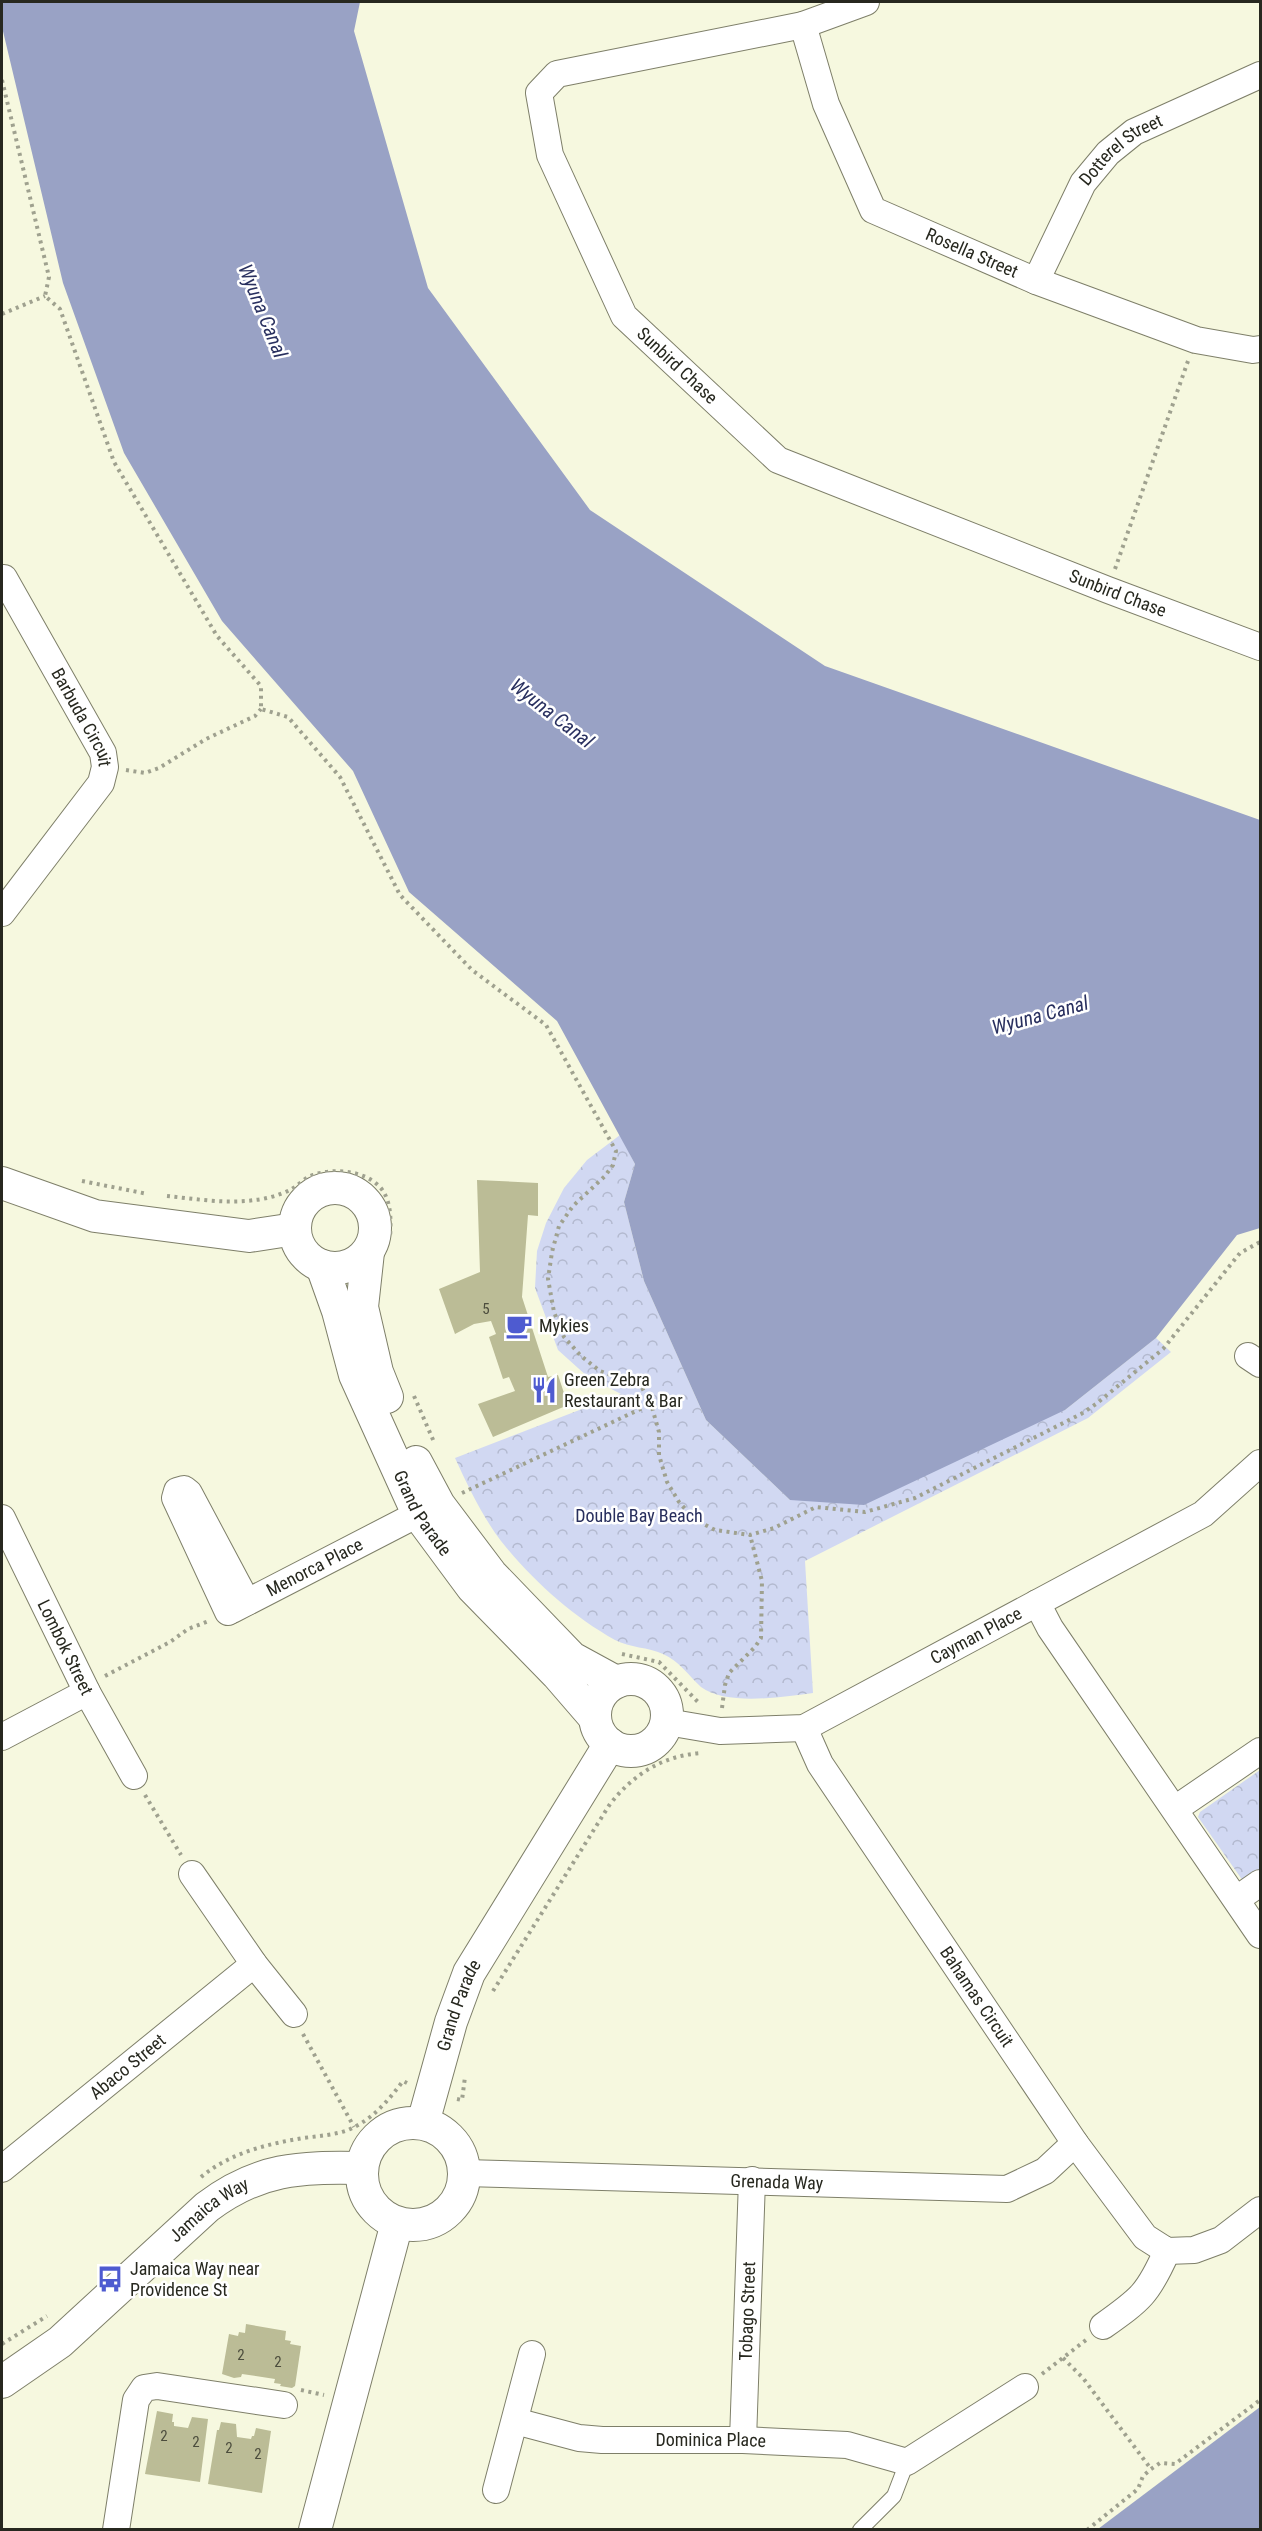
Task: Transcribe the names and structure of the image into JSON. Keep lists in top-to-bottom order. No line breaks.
{"streets":{"street":["Dotterel Street","Rosella Street","Sunbird Chase","Barbuda Circuit","Grand Parade","Menorca Place","Cayman Place","Lombok Street","Bahamas Circuit","Abaco Street","Grenada Way","Jamaica Way","Tobago Street","Dominica Place"]},"crossings":[["Dotterel Street","Rosella Street"],["Rosella Street","Sunbird Chase"],["Grand Parade","Menorca Place"],["Grand Parade","Cayman Place"],["Grand Parade","Grenada Way"],["Grand Parade","Jamaica Way"],["Cayman Place","Bahamas Circuit"],["Bahamas Circuit","Grenada Way"],["Grenada Way","Jamaica Way"],["Grenada Way","Tobago Street"],["Tobago Street","Dominica Place"]],"water":["Wyuna Canal"],"parks":["Double Bay Beach"],"places":{"cafe":["Mykies"],"restaurant":["Green Zebra Restaurant & Bar"],"bus stop":["Jamaica Way near Providence St"]},"house_numbers":["5","2","2","2","2","2","2"]}
